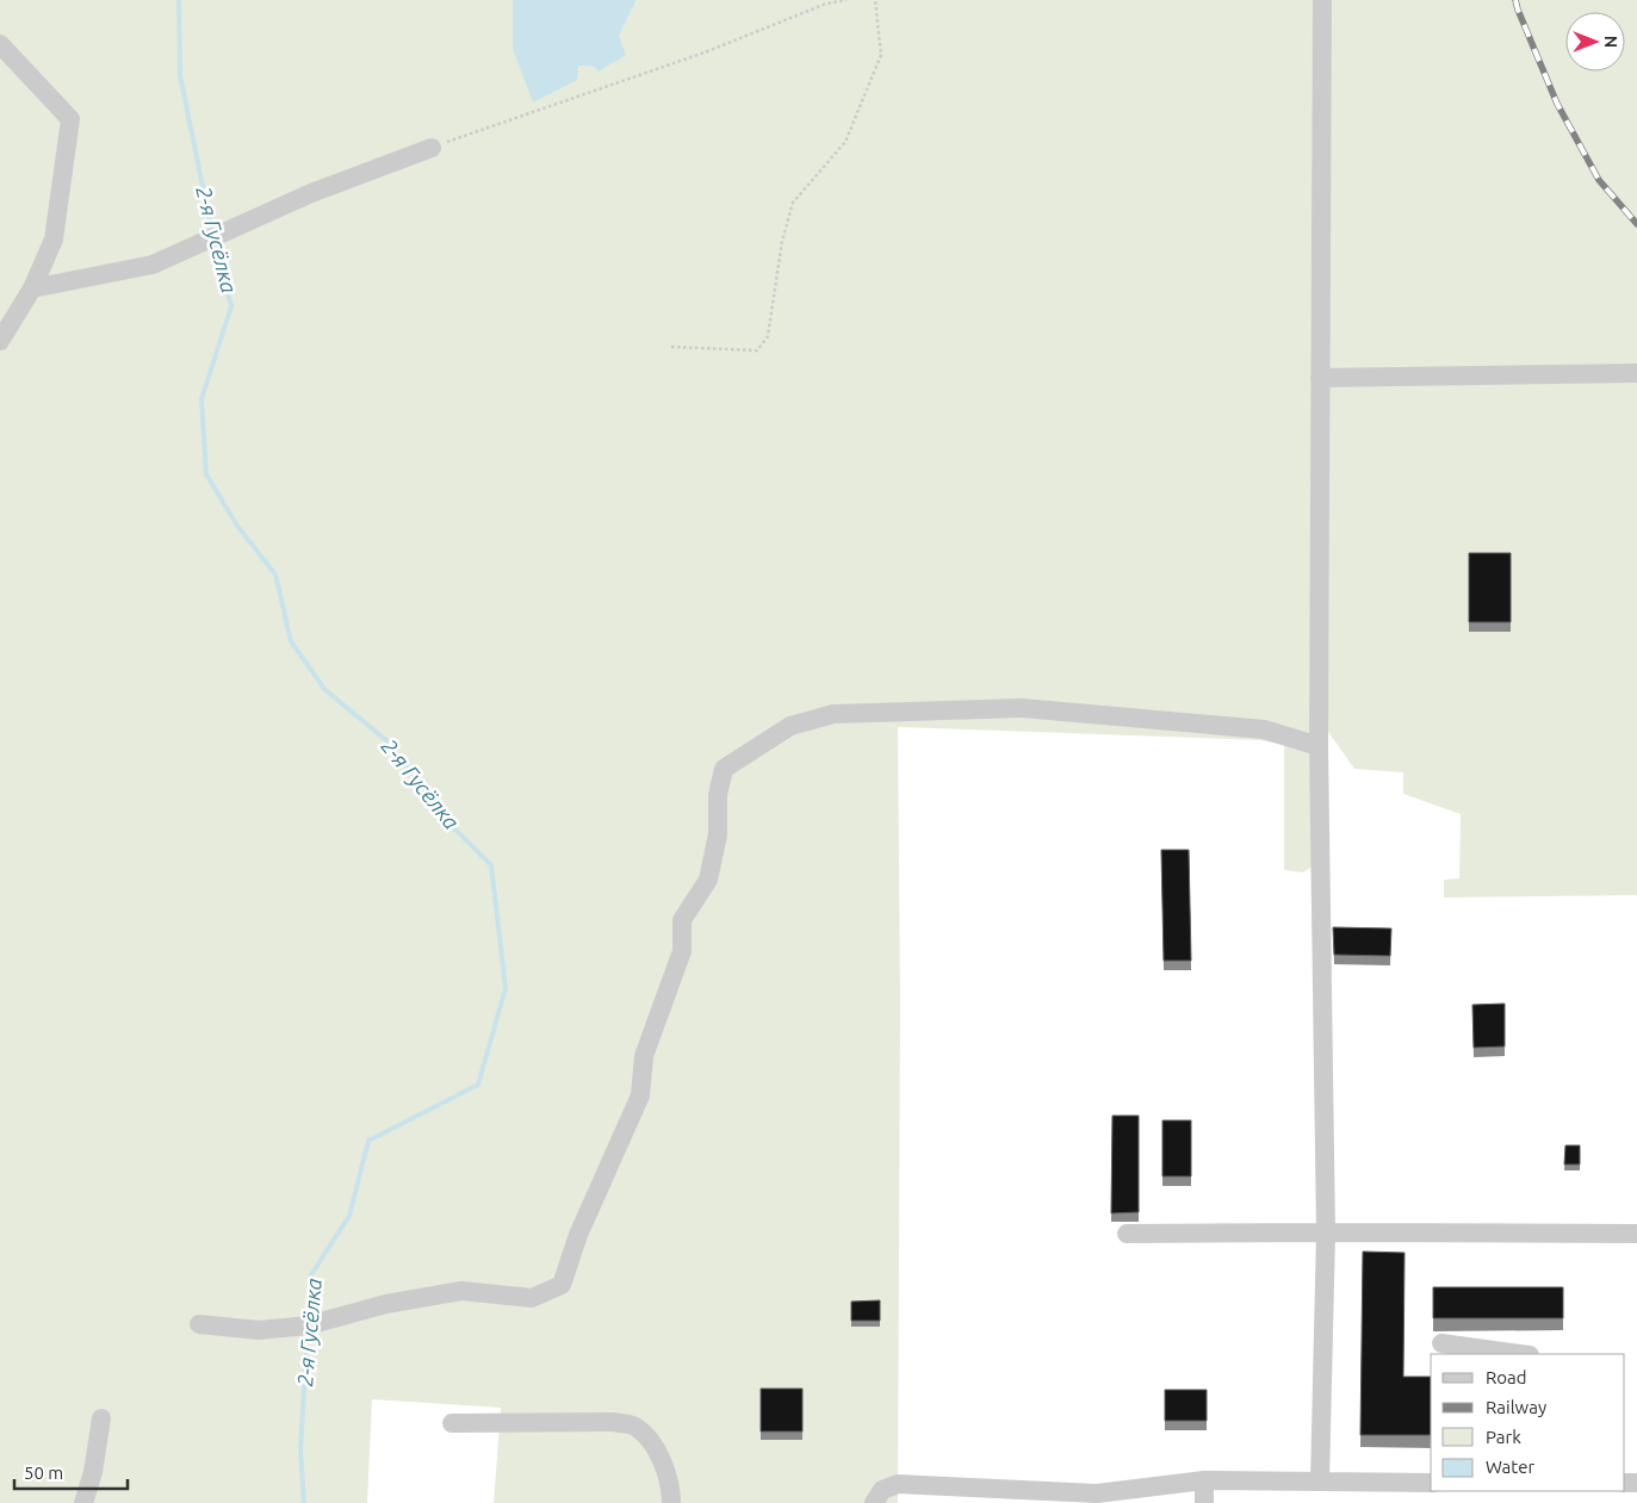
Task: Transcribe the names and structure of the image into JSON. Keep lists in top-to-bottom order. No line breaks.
{"water":["2-я Гусёлка"],"legend":["Road","Railway","Park","Water"],"scale_bar":"50 m","north":"right"}
